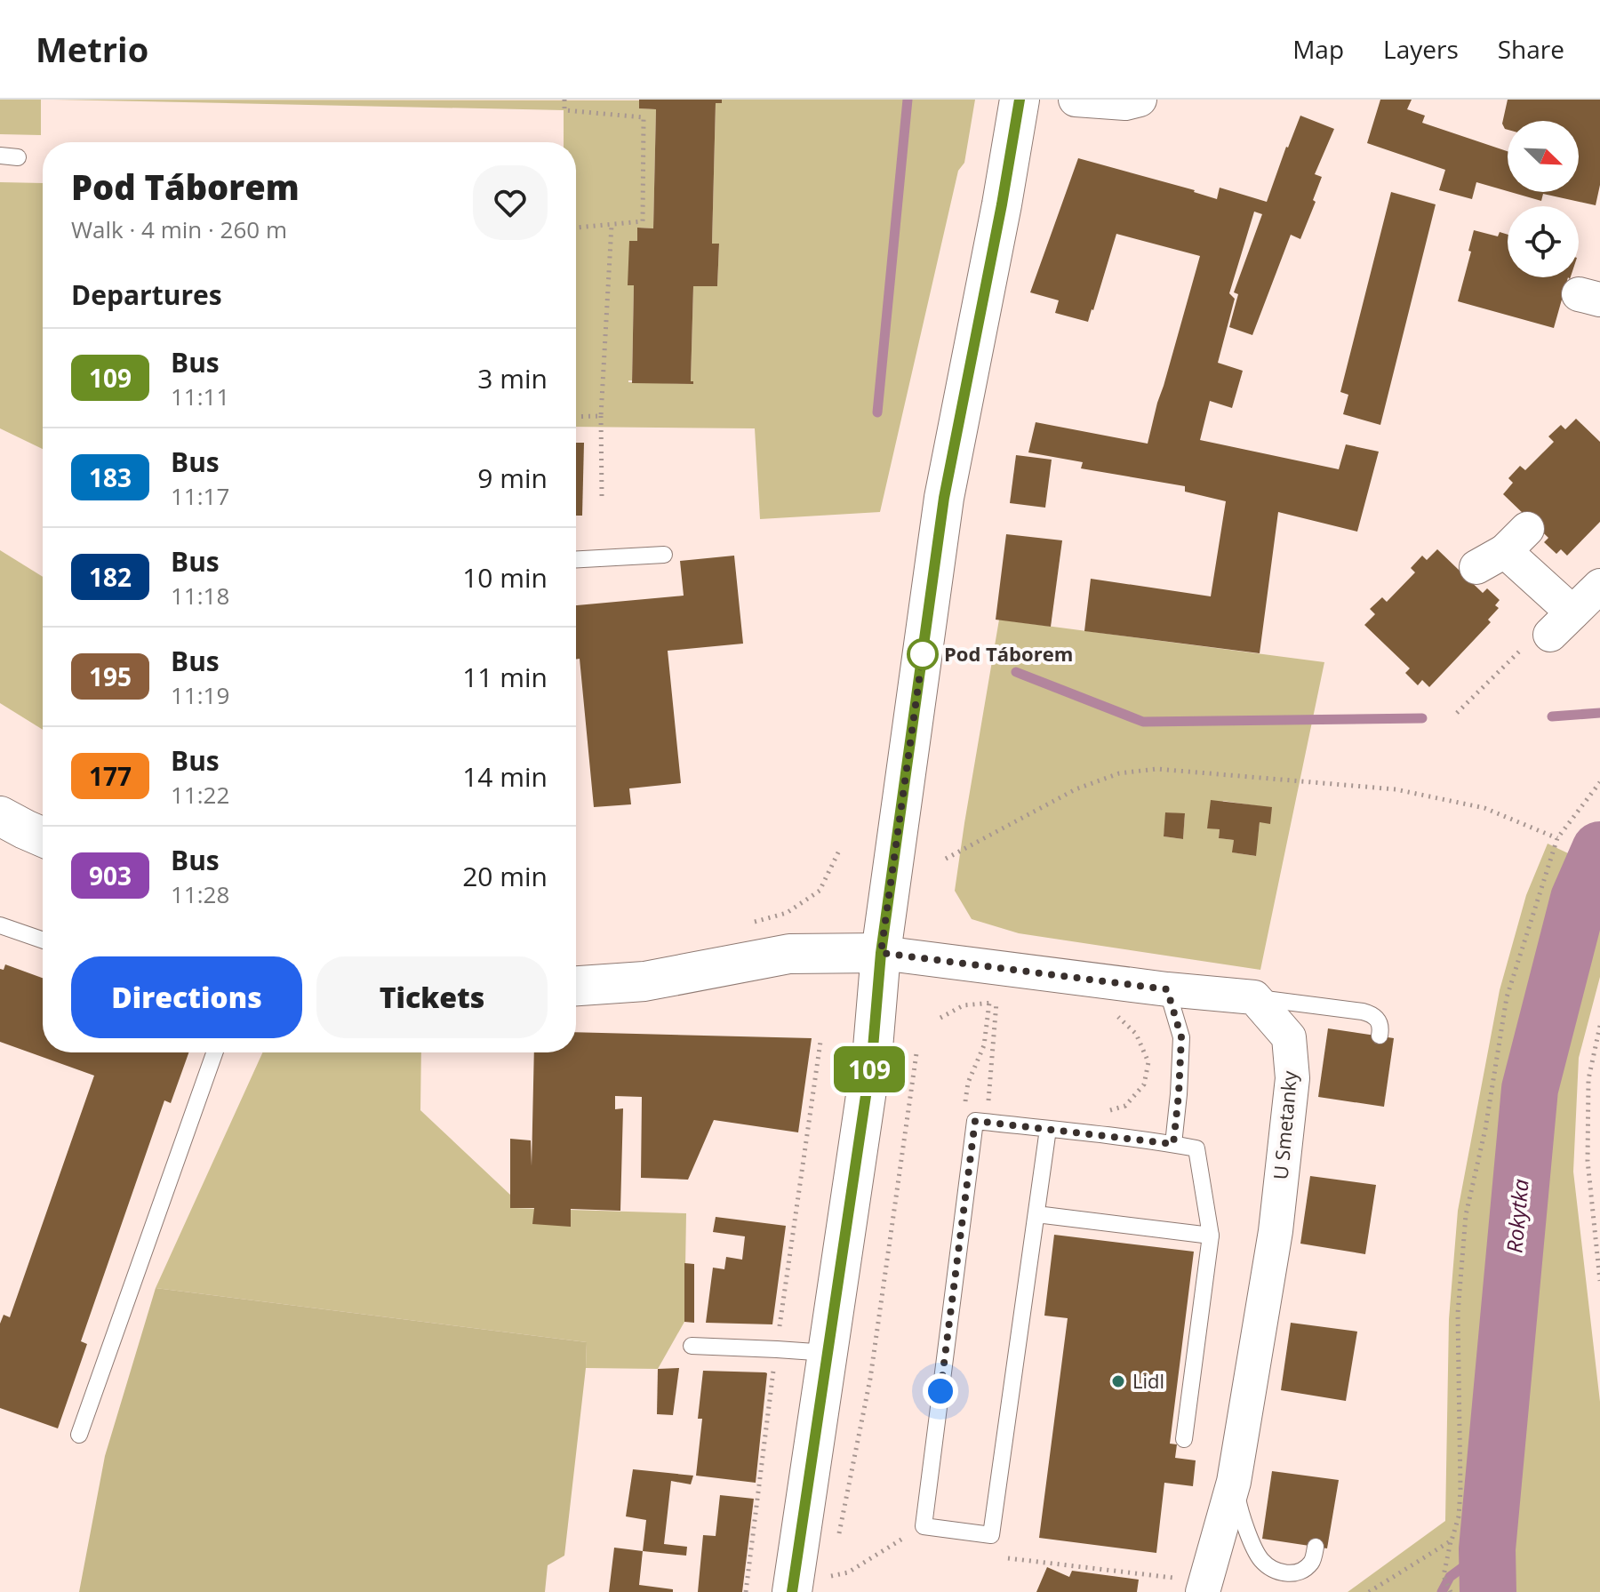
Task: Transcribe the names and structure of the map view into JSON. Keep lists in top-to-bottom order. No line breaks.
{"streets":{"street":["U Smetanky"]},"water":["Rokytka"],"places":["Pod Táborem","Lidl"],"lines":["bus line 109"],"north":"bottom right","page":{"header":"Metrio","nav":["Map","Layers","Share"],"on_map":"109","heading":[["Pod Táborem","Walk · 4 min · 260 m"],"Departures"],"list":[{"mark":"109","name":"Bus","note":"11:11","value":"3 min"},{"mark":"183","name":"Bus","note":"11:17","value":"9 min"},{"mark":"182","name":"Bus","note":"11:18","value":"10 min"},{"mark":"195","name":"Bus","note":"11:19","value":"11 min"},{"mark":"177","name":"Bus","note":"11:22","value":"14 min"},{"mark":"903","name":"Bus","note":"11:28","value":"20 min"}],"buttons":["Directions","Tickets"]}}
